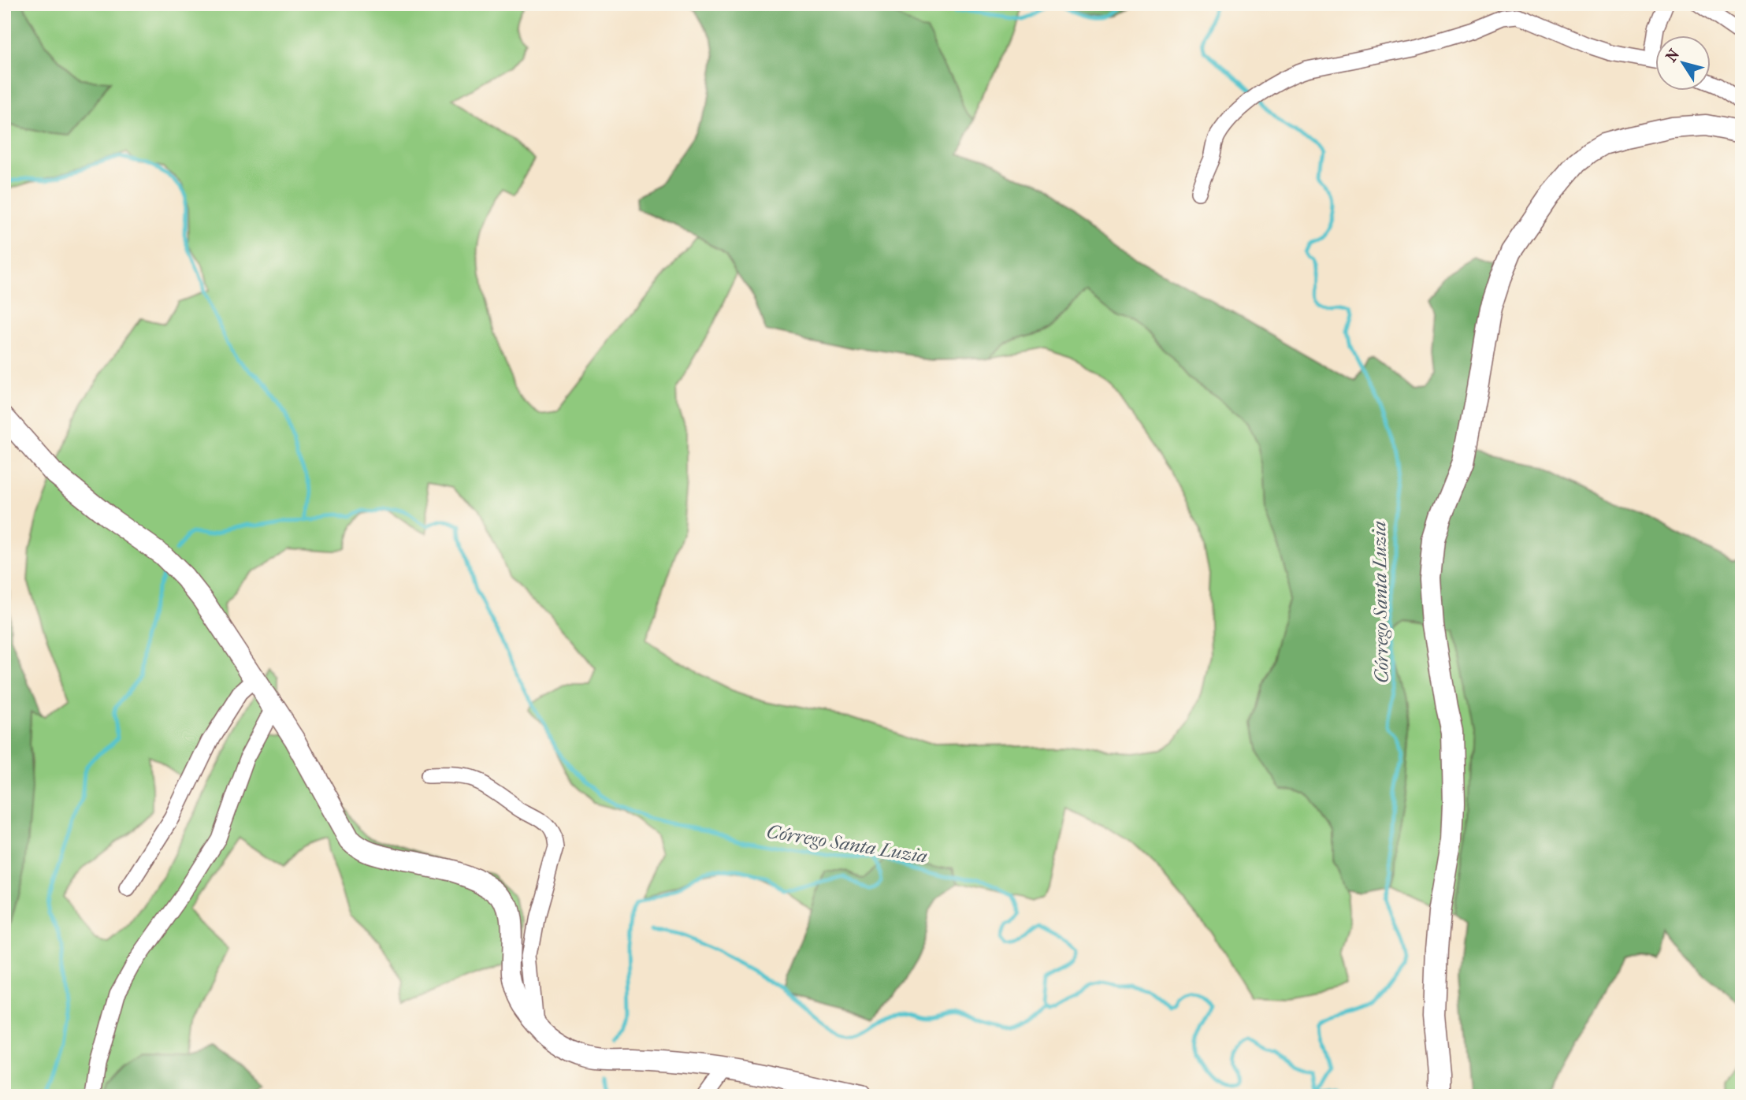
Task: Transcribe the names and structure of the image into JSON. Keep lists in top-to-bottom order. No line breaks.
{"water":["Córrego Santa Luzia"],"north":"top left"}
